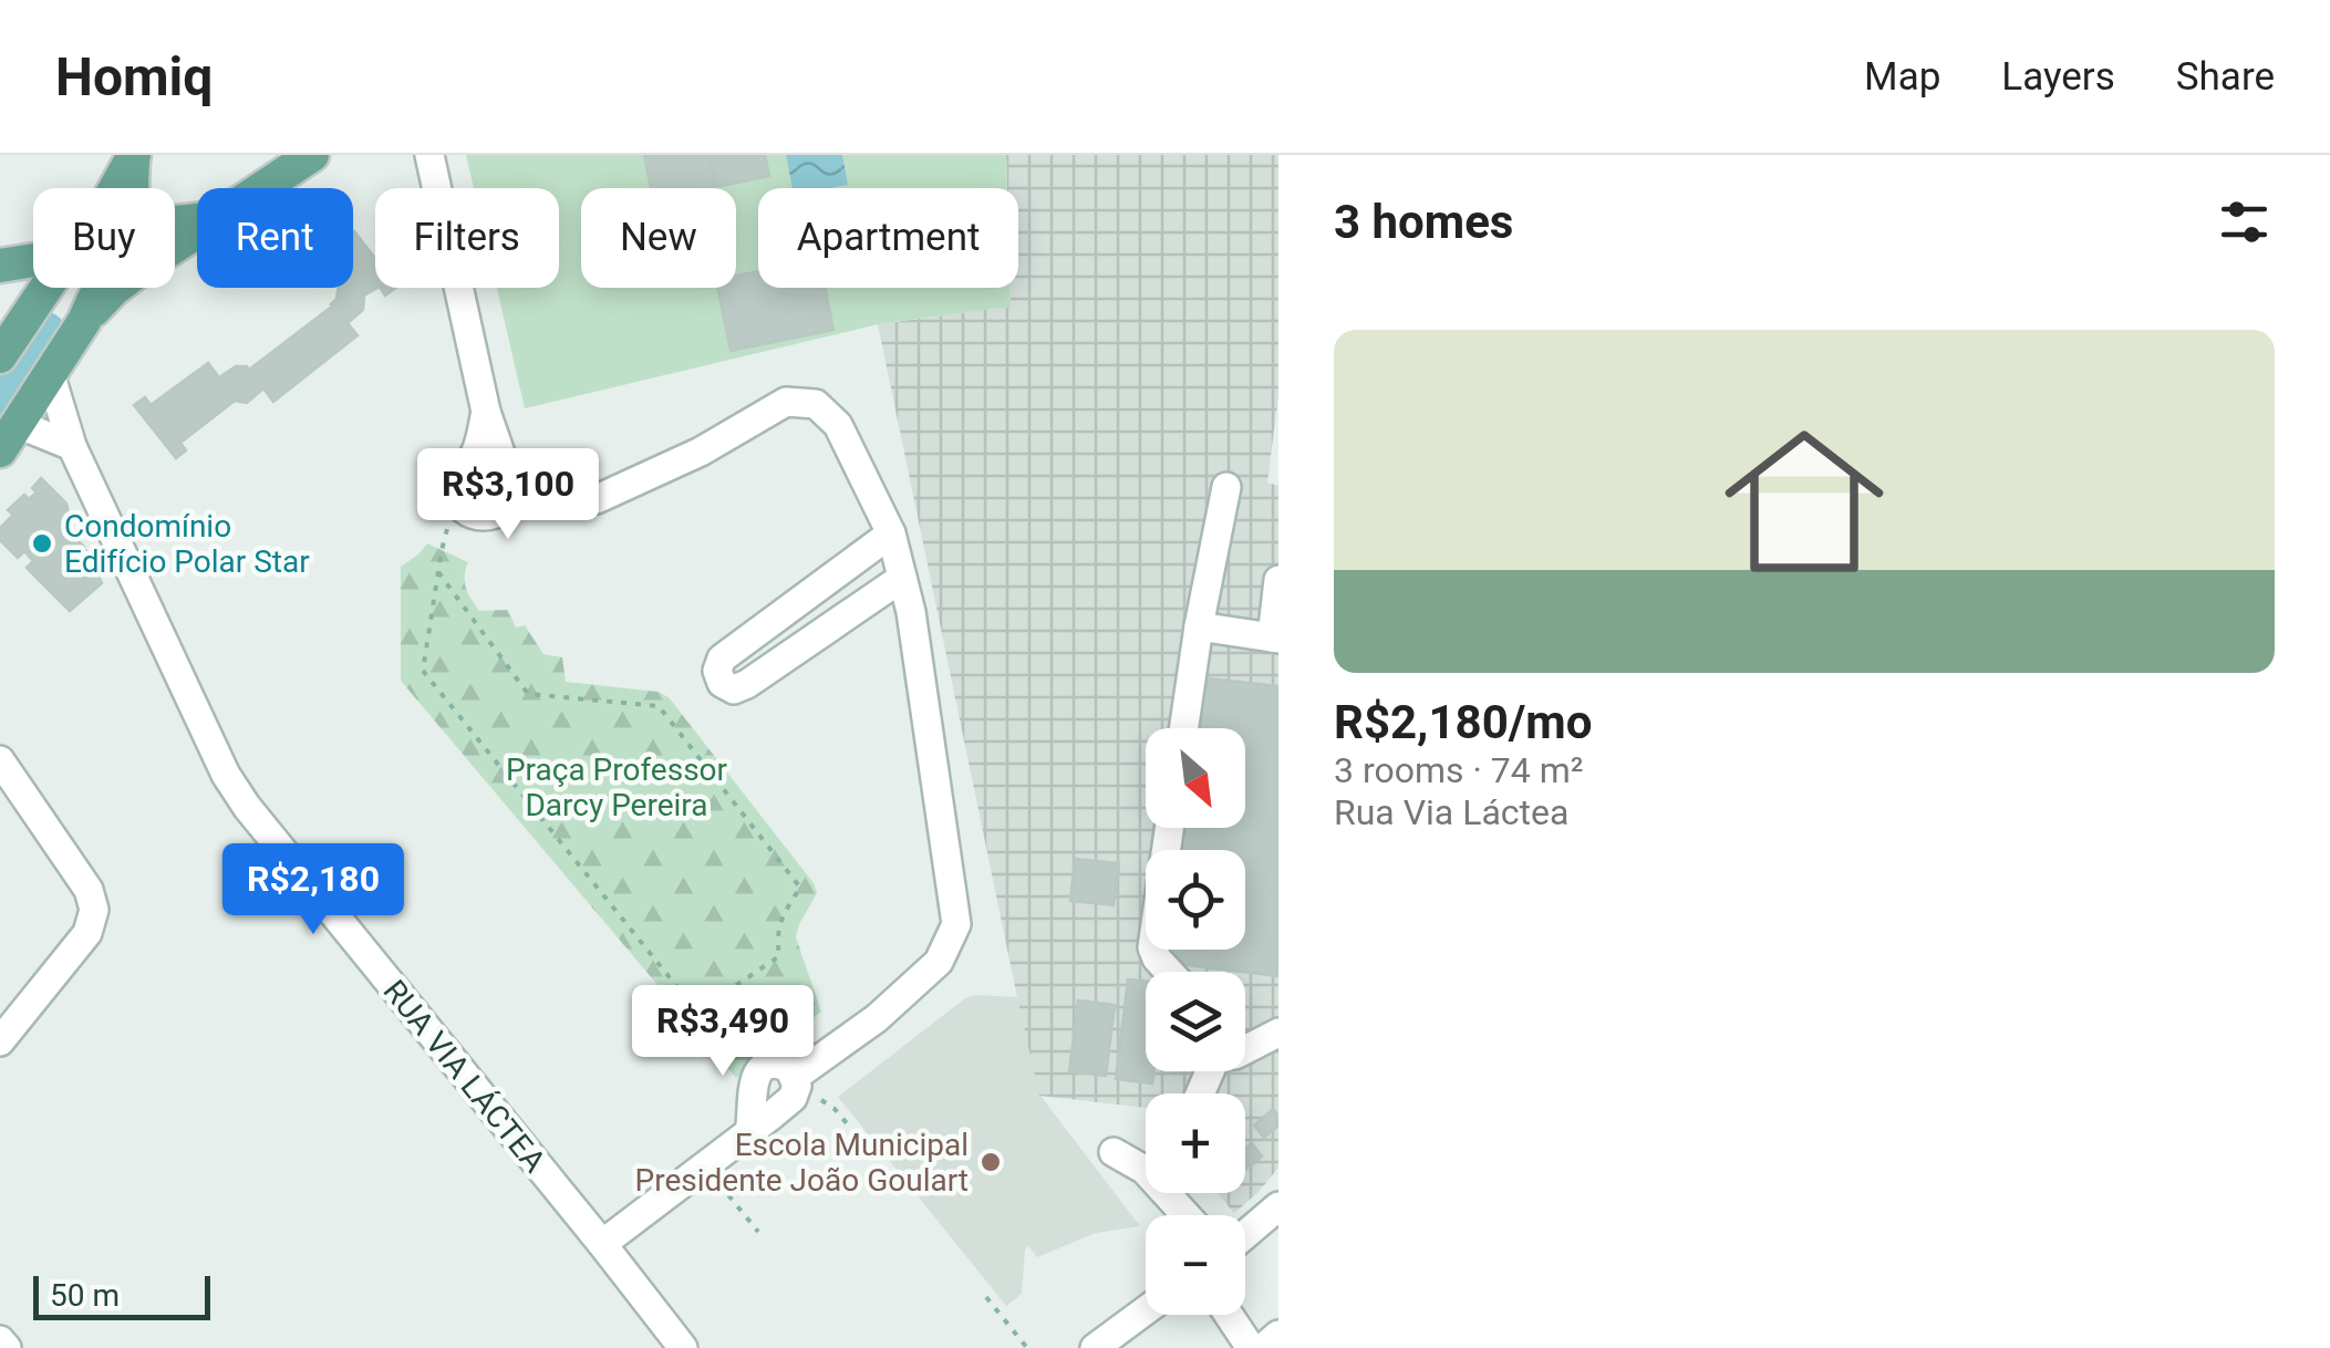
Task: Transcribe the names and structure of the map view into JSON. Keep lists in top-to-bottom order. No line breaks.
{"streets":{"street":["RUA VIA LÁCTEA"]},"parks":["Praça Professor Darcy Pereira"],"places":["Condomínio Edifício Polar Star","Escola Municipal Presidente João Goulart"],"scale_bar":"50 m","north":"bottom right","page":{"header":"Homiq","nav":["Map","Layers","Share"],"heading":"3 homes","chip":["Buy","Rent","Filters","New","Apartment"],"list":[{"name":"R$2,180/mo","note":"3 rooms · 74 m² · Rua Via Láctea"}],"price":["R$3,100","R$2,180","R$3,490"],"map_buttons":["+","−"],"scale":"50 m"}}
